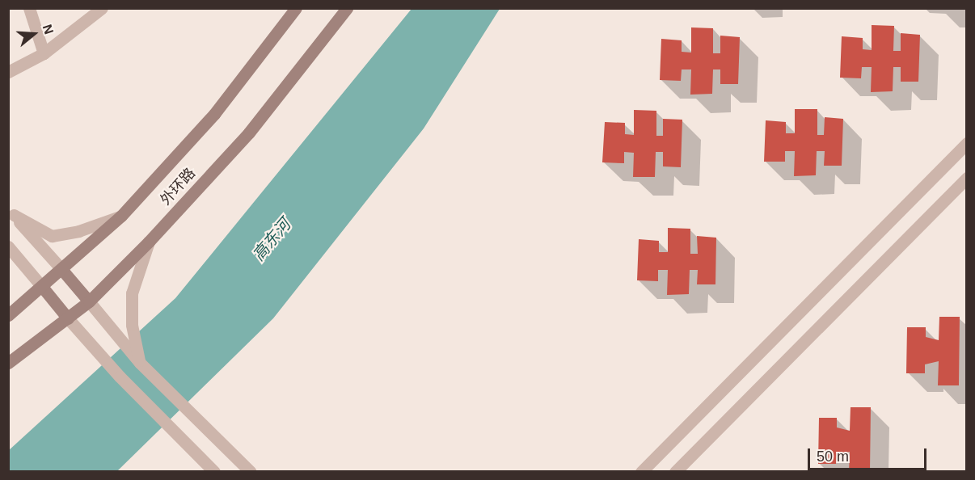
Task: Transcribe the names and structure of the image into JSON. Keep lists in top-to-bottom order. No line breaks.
{"streets":{"main road":["外环路"]},"water":["高东河"],"scale_bar":"50 m","north":"right"}
